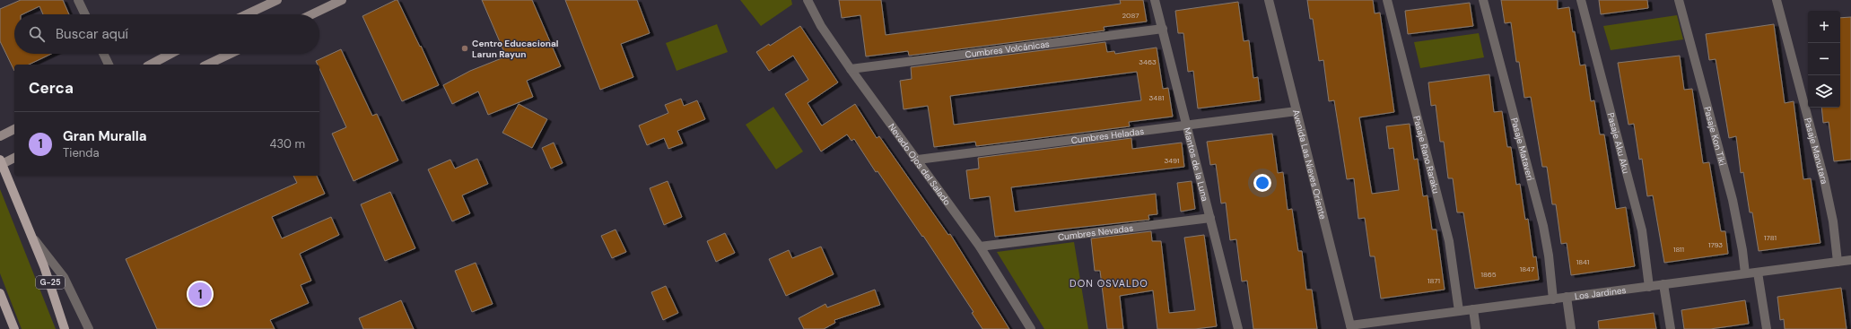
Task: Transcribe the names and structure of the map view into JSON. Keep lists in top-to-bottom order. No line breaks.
{"streets":{"main road":["G-25"],"street":["Cumbres Volcánicas","Cumbres Heladas","Pasaje Kon Tiki","Pasaje Aku Aku","Pasaje Mataveri","Pasaje Manutara","Pasaje Rano Raraku","Nevado Ojos del Salado","Mantos de la Luna","Avenida Las Nieves Oriente","Cumbres Nevadas","Los Jardines"]},"crossings":[["Cumbres Volcánicas","Nevado Ojos del Salado"],["Cumbres Volcánicas","Mantos de la Luna"],["Cumbres Heladas","Nevado Ojos del Salado"],["Cumbres Heladas","Mantos de la Luna"],["Cumbres Heladas","Avenida Las Nieves Oriente"],["Pasaje Kon Tiki","Los Jardines"],["Pasaje Aku Aku","Los Jardines"],["Pasaje Mataveri","Los Jardines"],["Pasaje Manutara","Los Jardines"],["Pasaje Rano Raraku","Los Jardines"],["Nevado Ojos del Salado","Cumbres Nevadas"],["Mantos de la Luna","Cumbres Nevadas"],["Avenida Las Nieves Oriente","Los Jardines"]],"districts":["DON OSVALDO"],"places":["Centro Educacional Larun Rayun"],"house_numbers":["2087","3463","3481","3491","1781","1793","1811","1841","1847","1865","1871"],"page":{"map_buttons":["+","−"],"search":"Buscar aquí","heading":"Cerca","list":[{"mark":"1","name":"Gran Muralla","note":"Tienda","value":"430 m"}],"pins":"1"}}
